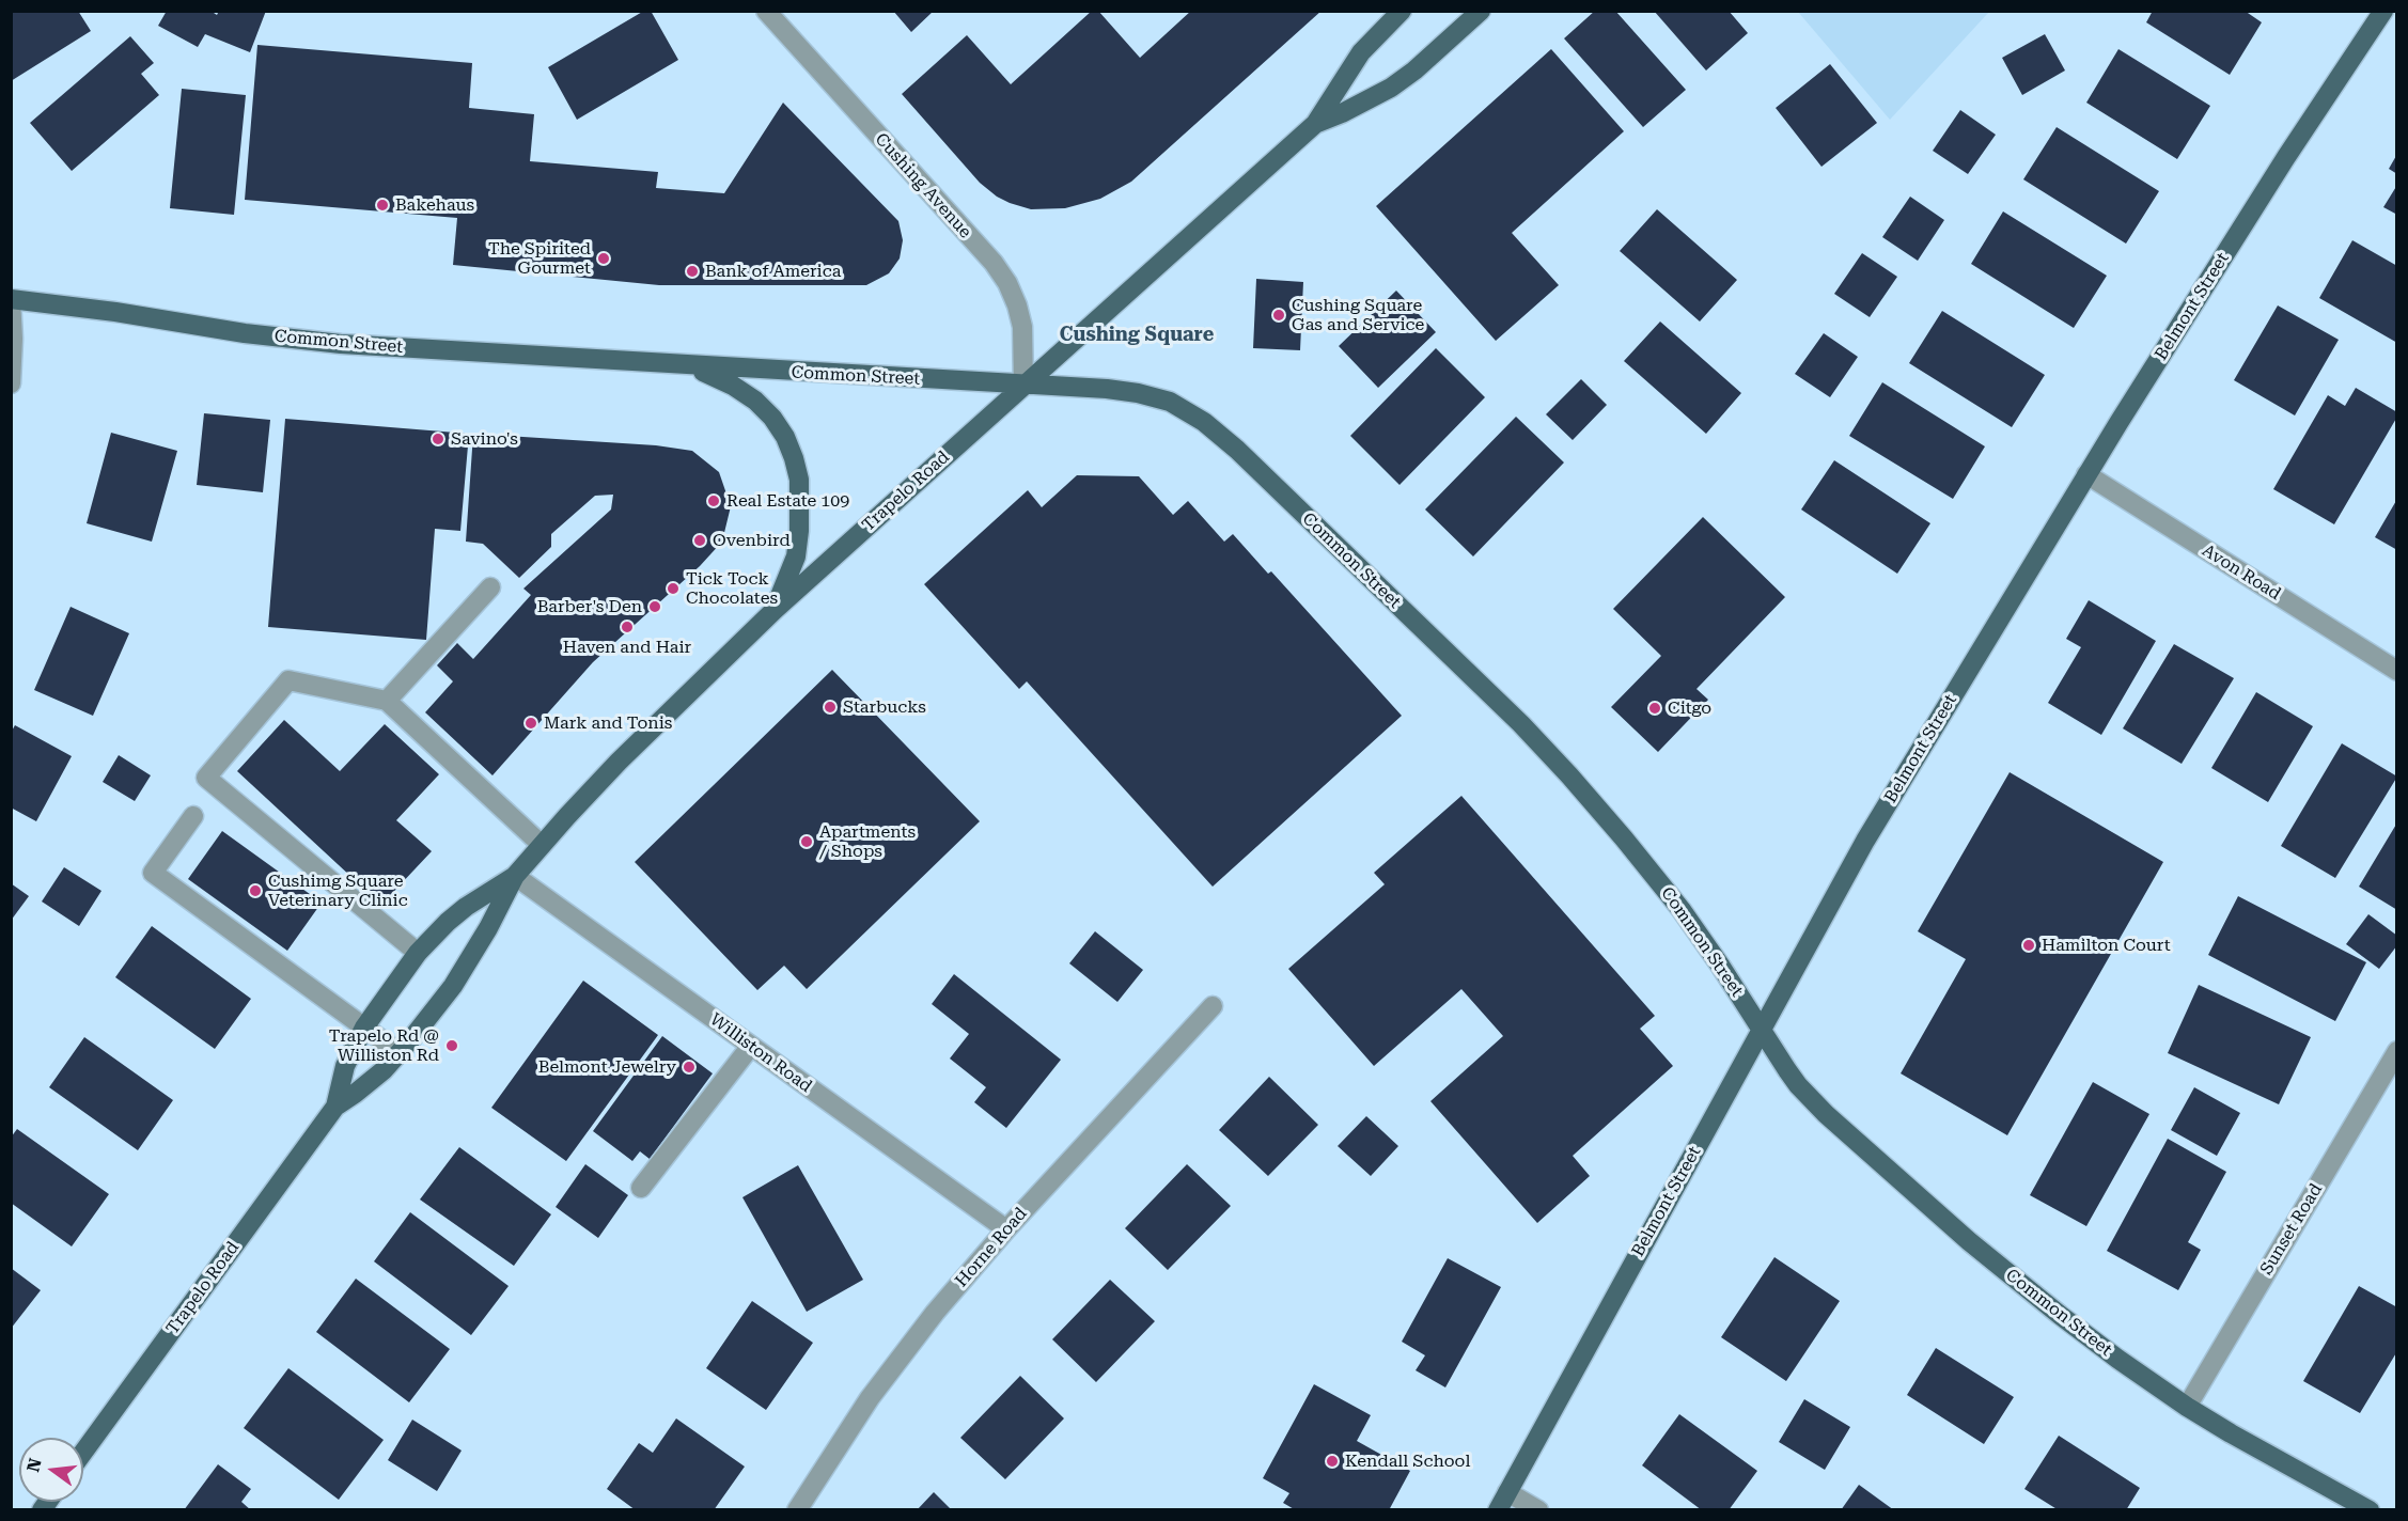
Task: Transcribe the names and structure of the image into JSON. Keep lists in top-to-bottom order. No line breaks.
{"streets":{"main road":["Belmont Street","Common Street","Trapelo Road"],"street":["Cushing Avenue","Avon Road","Williston Road","Sunset Road","Horne Road"]},"crossings":[["Cushing Avenue","Common Street"],["Cushing Avenue","Trapelo Road"],["Belmont Street","Common Street"],["Belmont Street","Avon Road"],["Common Street","Trapelo Road"],["Common Street","Sunset Road"],["Trapelo Road","Williston Road"],["Williston Road","Horne Road"]],"districts":["Cushing Square"],"places":["Bakehaus","The Spirited Gourmet","Bank of America","Cushing Square Gas and Service","Savino's","Real Estate 109","Ovenbird","Tick Tock Chocolates","Barber's Den","Haven and Hair","Starbucks","Citgo","Mark and Tonis","Apartments / Shops","Cushimg Square Veterinary Clinic","Hamilton Court","Trapelo Rd @ Williston Rd","Belmont Jewelry","Kendall School"],"north":"left"}
